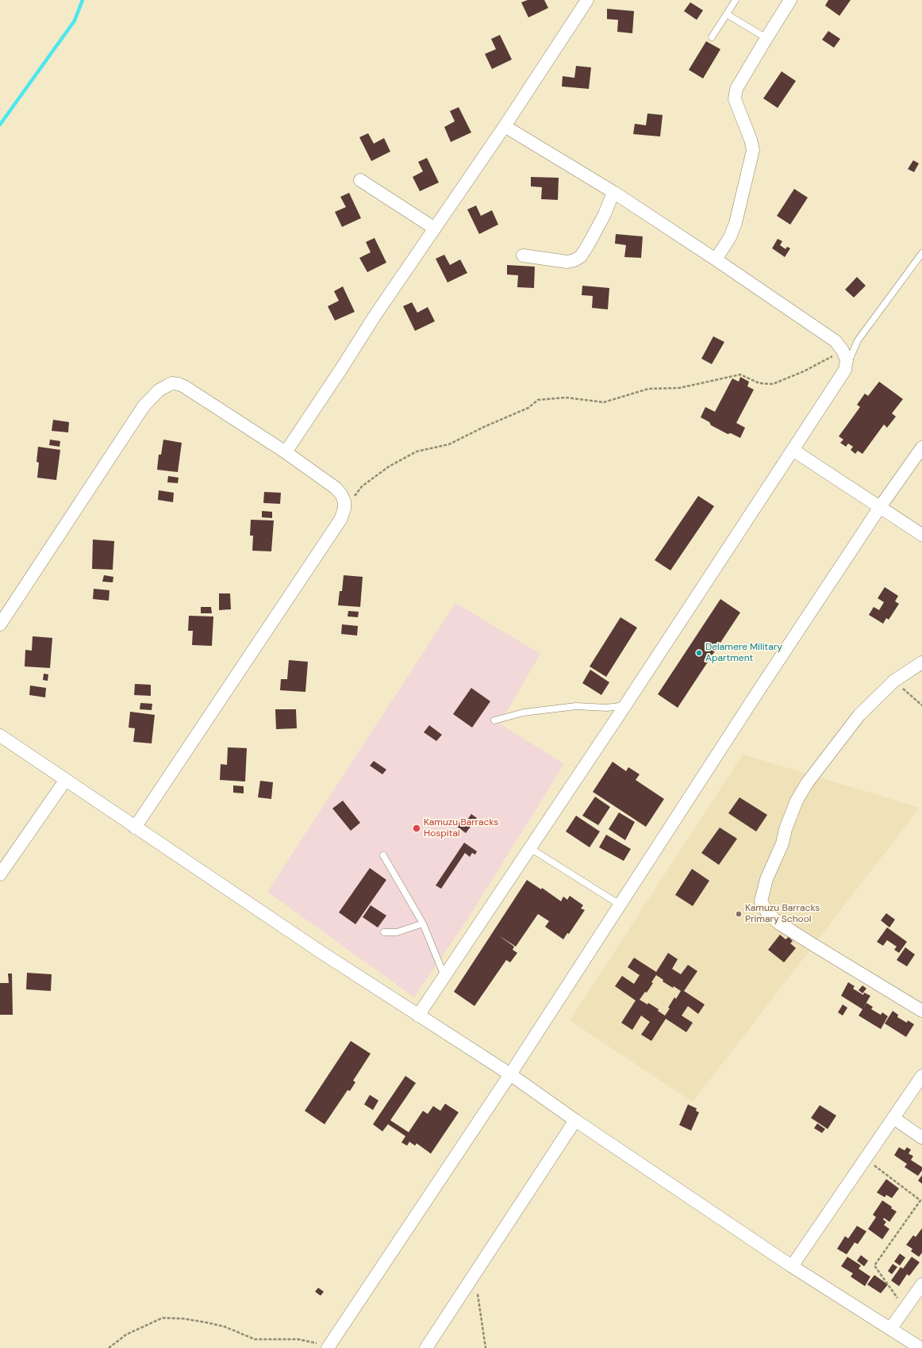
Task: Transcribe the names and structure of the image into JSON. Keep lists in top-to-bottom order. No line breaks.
{"places":["Delamere Military Apartment","Kamuzu Barracks Hospital","Kamuzu Barracks Primary School"]}
